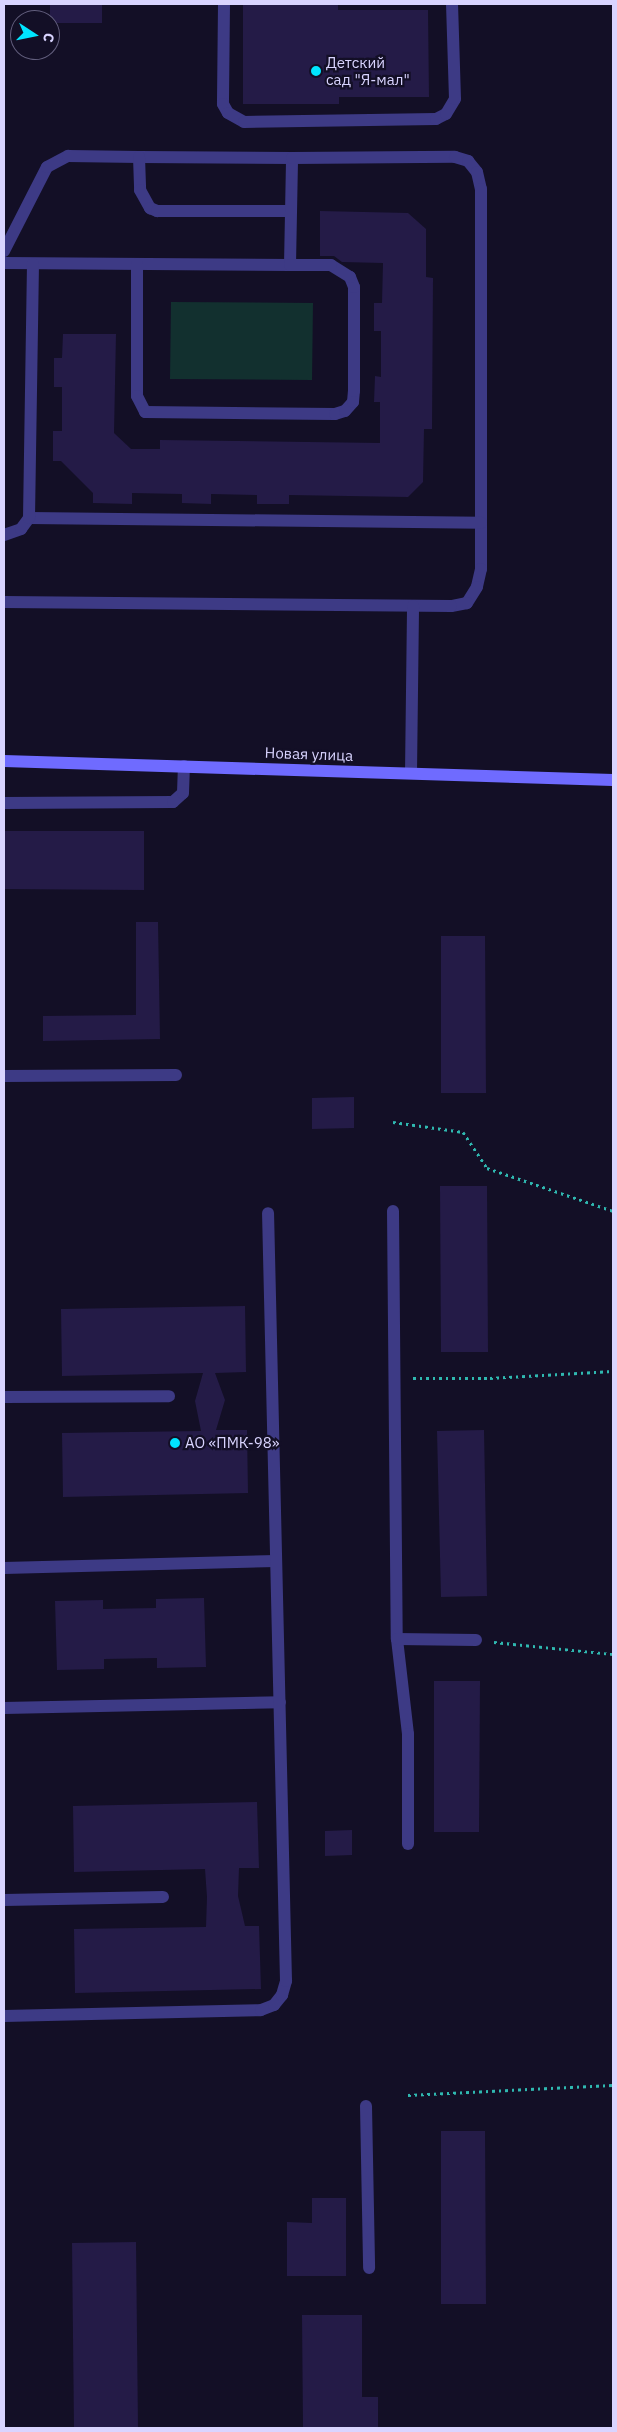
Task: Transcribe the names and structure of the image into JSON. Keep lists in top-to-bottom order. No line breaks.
{"streets":{"main road":["Новая улица"]},"places":["Детский сад \"Я-мал\"","АО «ПМК-98»"],"north":"right"}
